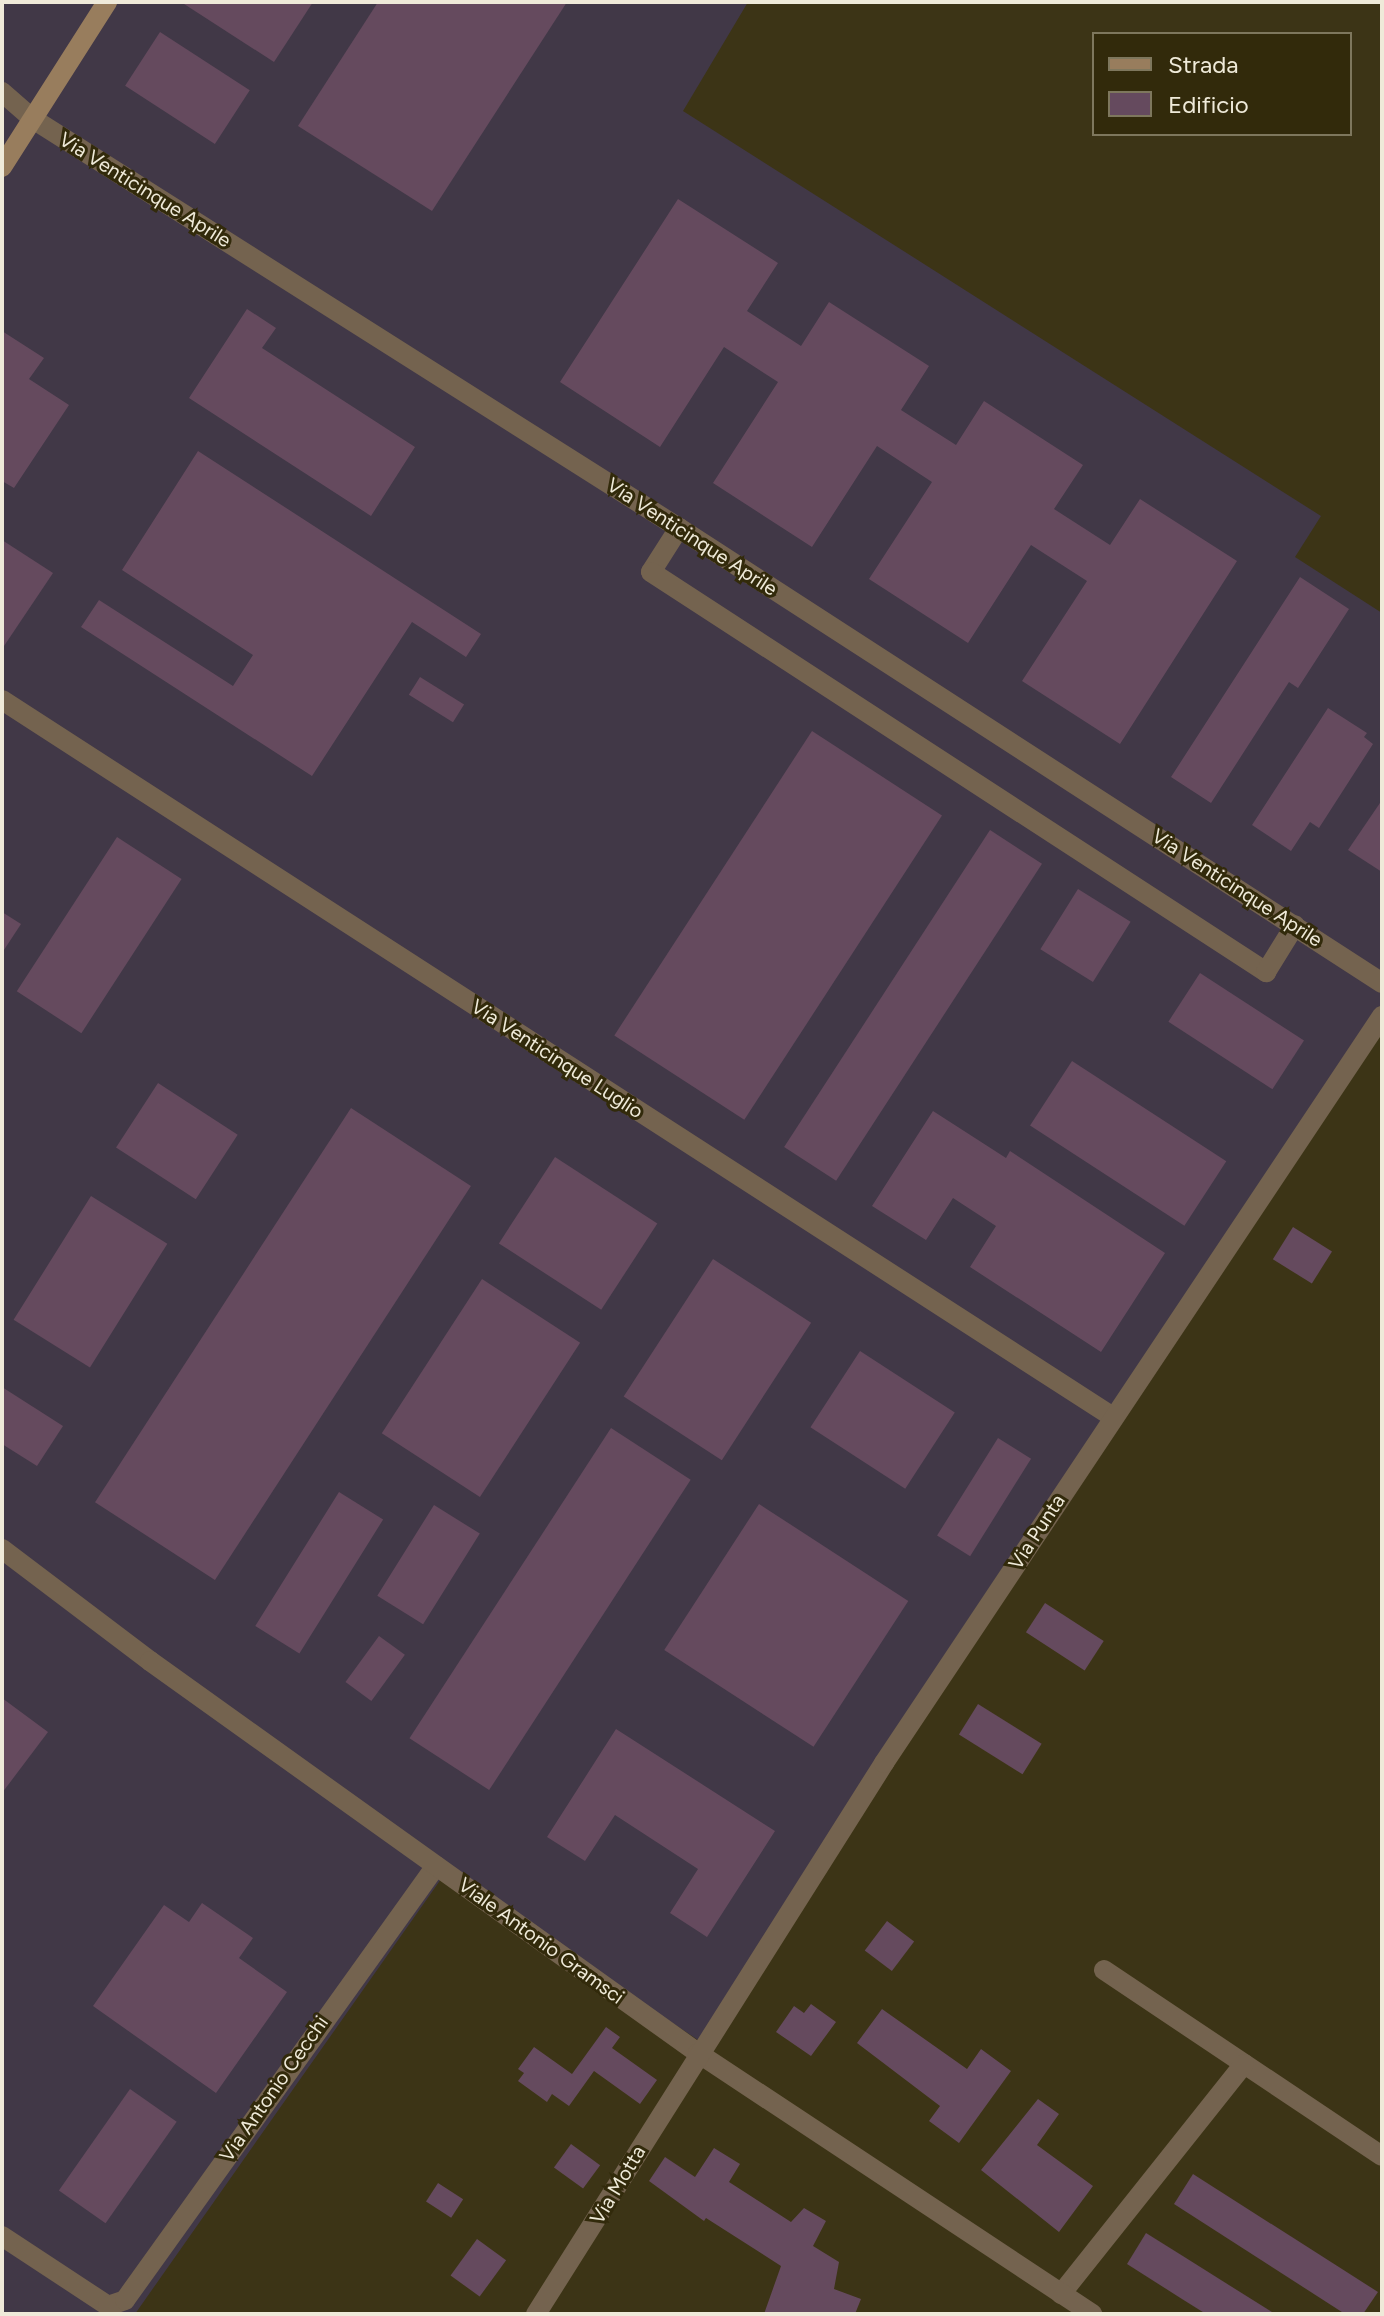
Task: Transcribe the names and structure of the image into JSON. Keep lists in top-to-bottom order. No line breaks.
{"streets":{"street":["Via Venticinque Aprile","Via Venticinque Luglio","Via Punta","Viale Antonio Gramsci","Via Antonio Cecchi","Via Motta"]},"crossings":[["Via Venticinque Luglio","Via Punta"],["Via Punta","Viale Antonio Gramsci"],["Via Punta","Via Motta"],["Viale Antonio Gramsci","Via Antonio Cecchi"],["Viale Antonio Gramsci","Via Motta"]],"legend":["Strada","Edificio"]}
